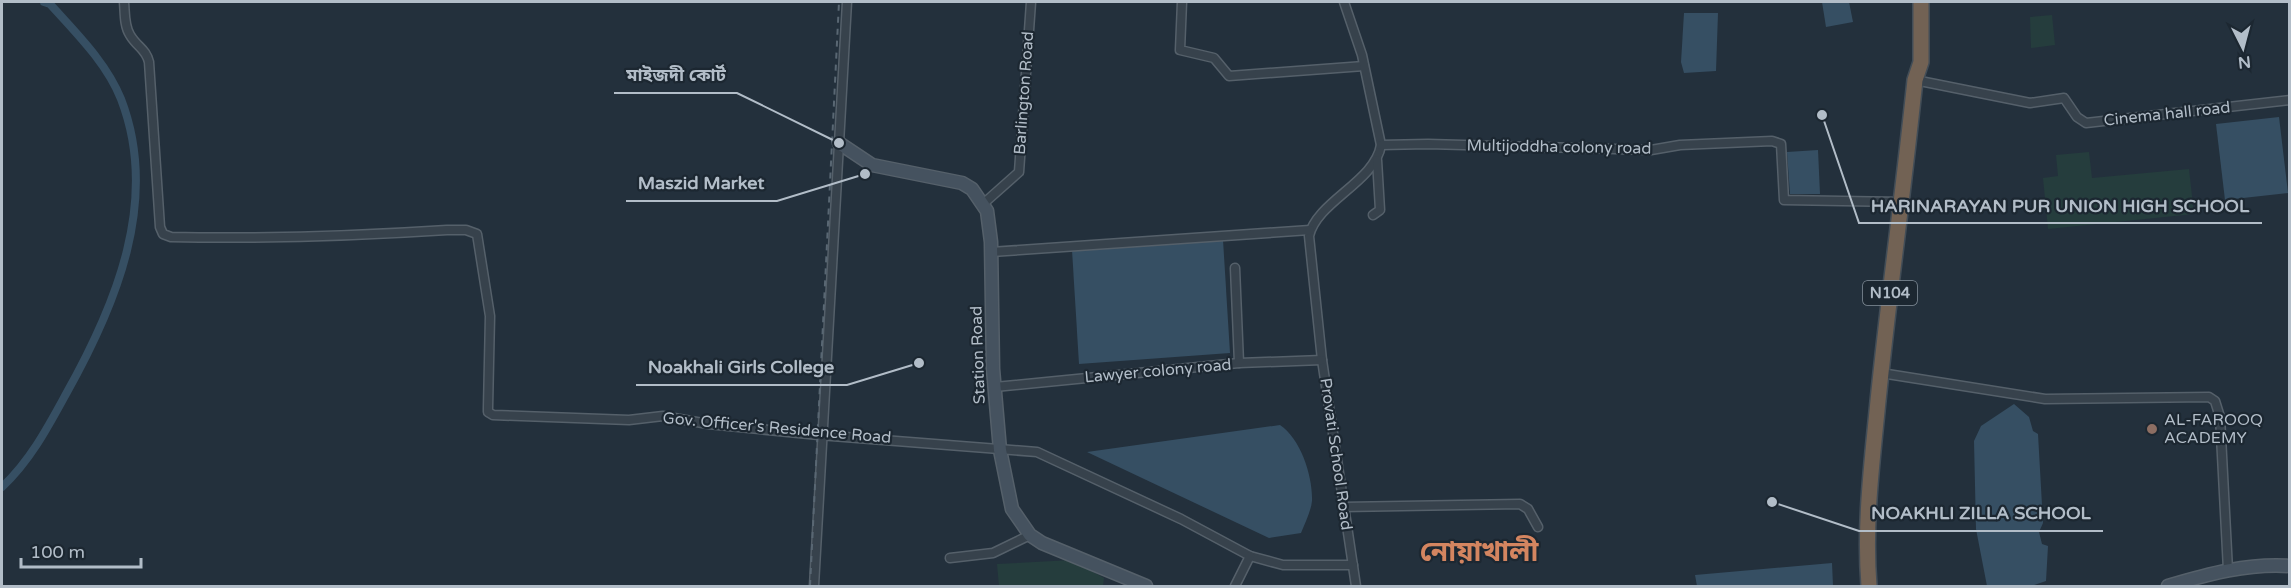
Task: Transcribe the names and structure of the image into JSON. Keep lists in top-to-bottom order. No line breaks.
{"streets":{"highway":["N104"],"street":["Barlington Road","Cinema hall road","Multijoddha colony road","Station Road","Lawyer colony road","Gov. Officer's Residence Road","Provati School Road"]},"crossings":[["Barlington Road","Station Road"],["Cinema hall road","N104"],["Multijoddha colony road","N104"],["Station Road","Lawyer colony road"],["Station Road","Gov. Officer's Residence Road"],["Lawyer colony road","Provati School Road"],["Gov. Officer's Residence Road","Provati School Road"]],"districts":["নোয়াখালী"],"places":["HARINARAYAN PUR UNION HIGH SCHOOL","মাইজদী কোর্ট","Maszid Market","Noakhali Girls College","AL-FAROOQ ACADEMY","NOAKHLI ZILLA SCHOOL"],"scale_bar":"100 m","north":"bottom"}
